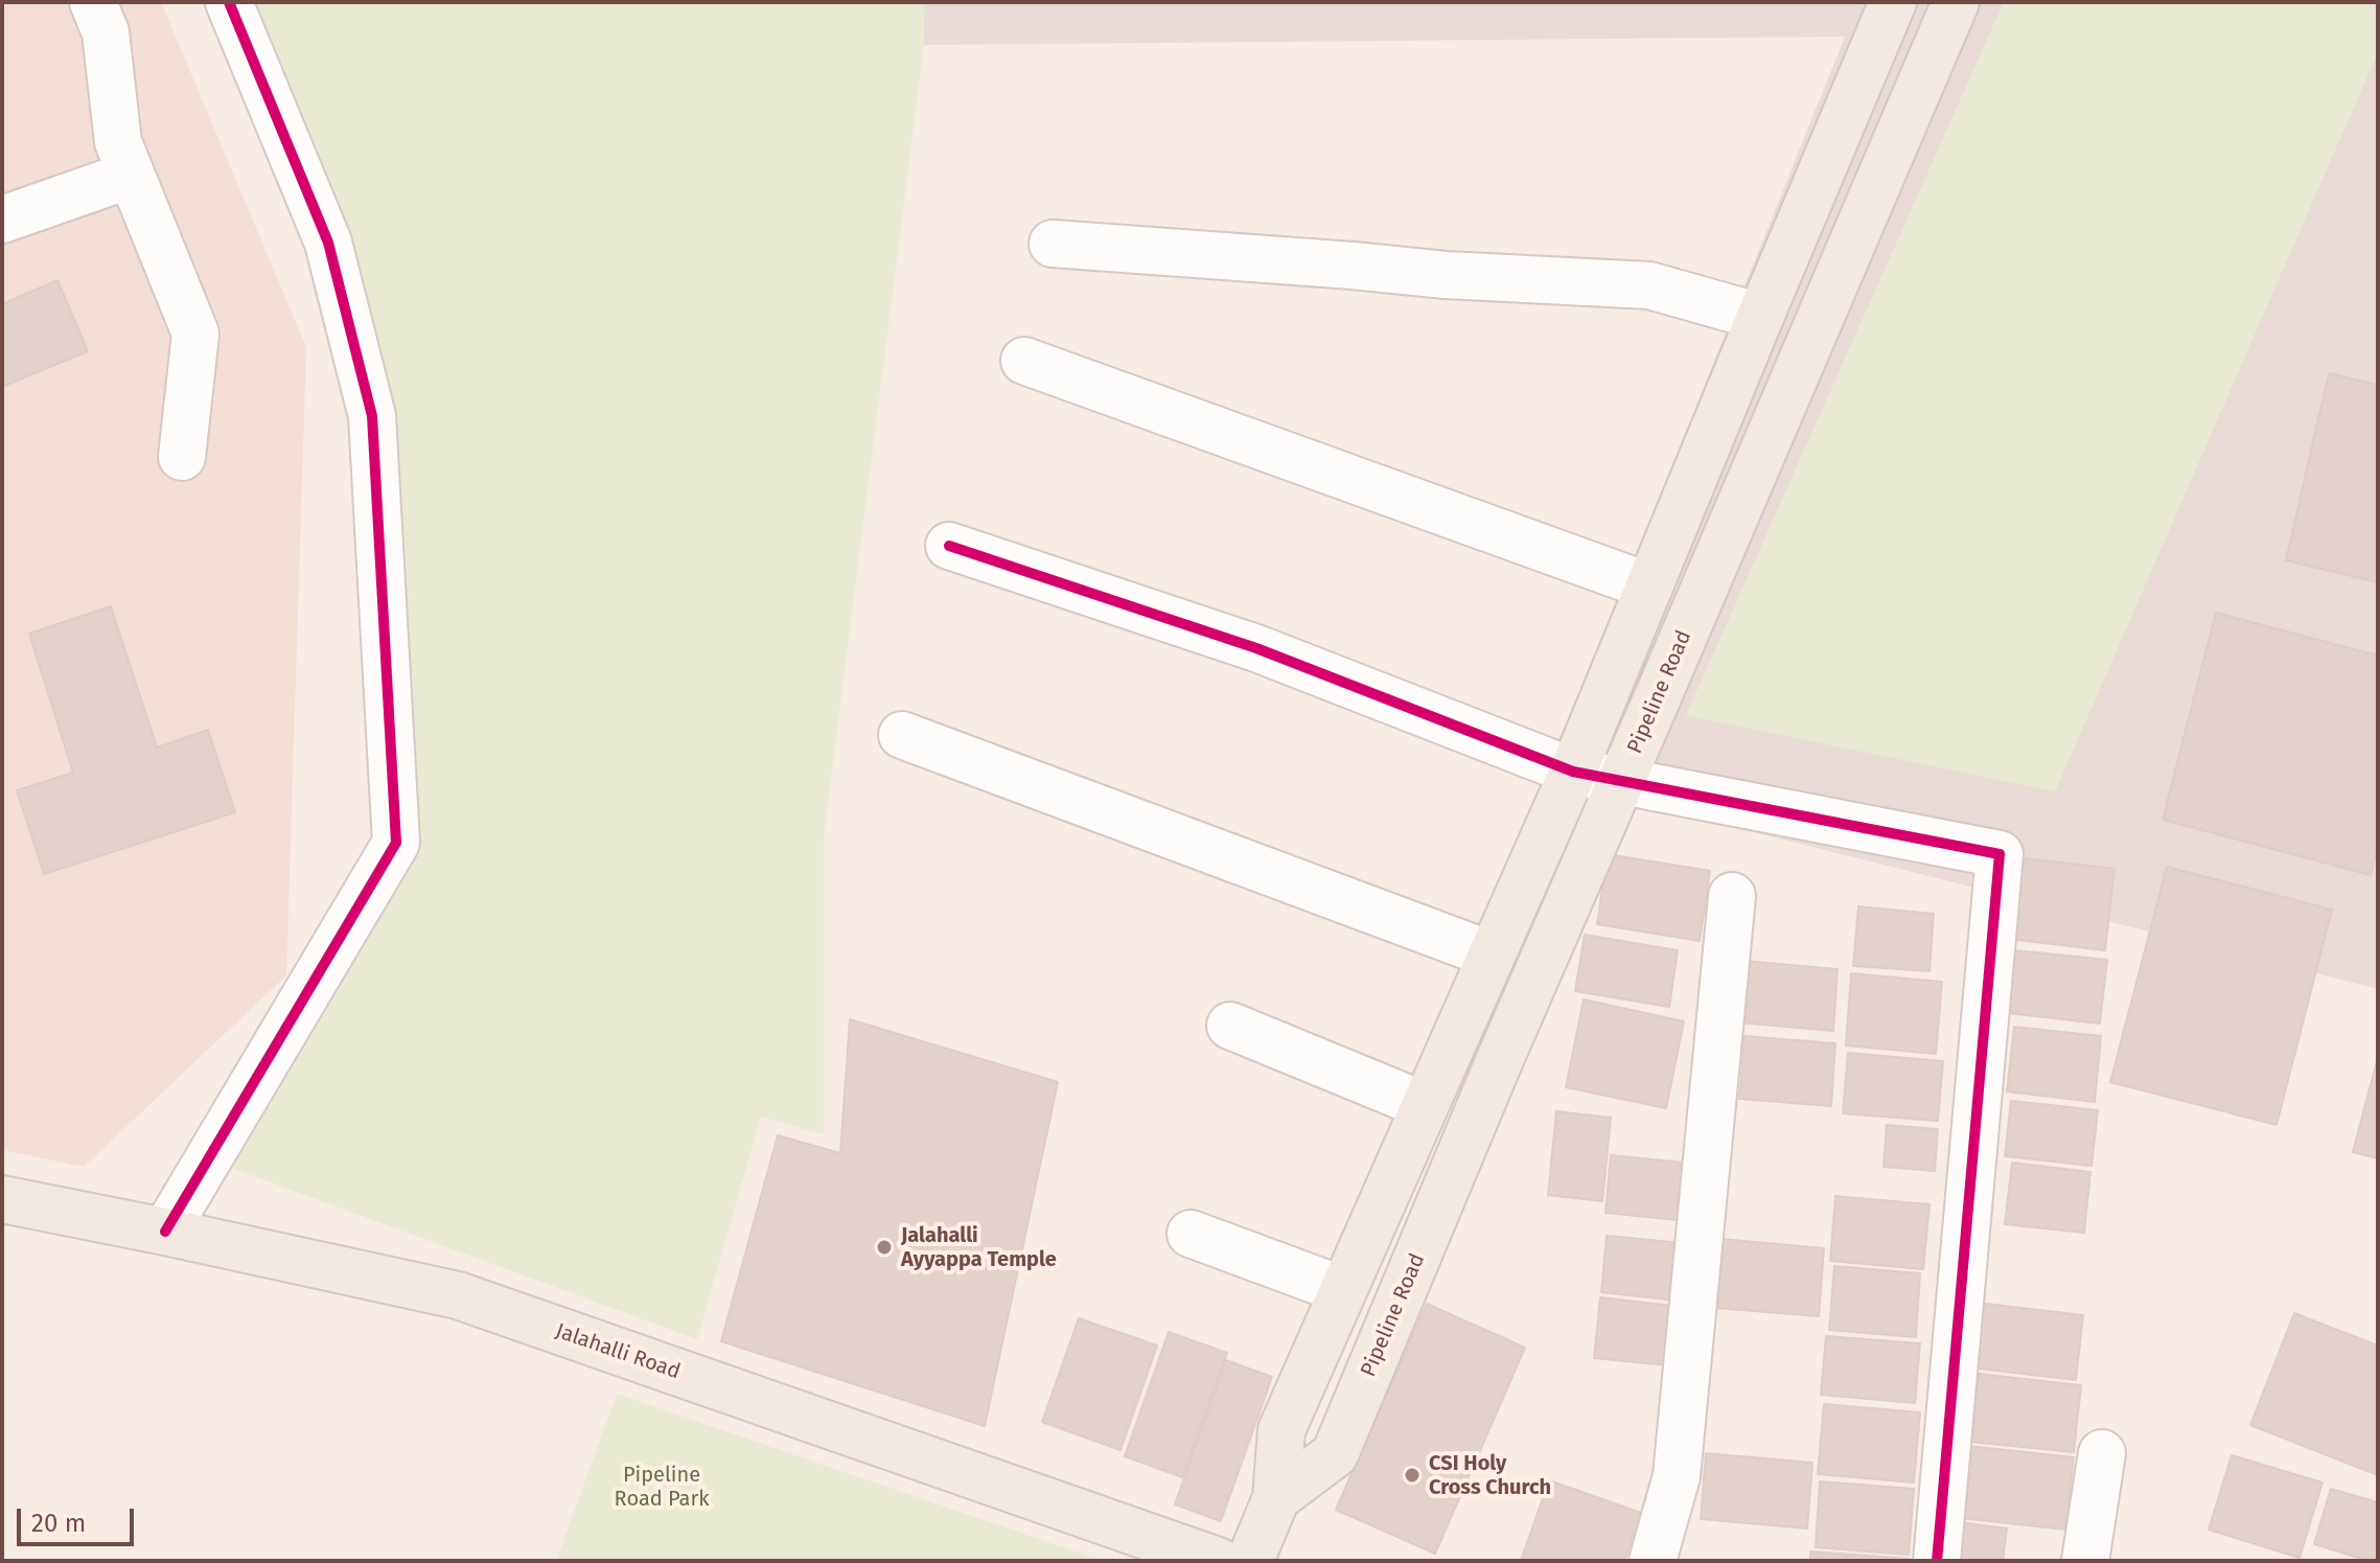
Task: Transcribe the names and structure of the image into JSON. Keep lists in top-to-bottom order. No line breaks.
{"streets":{"main road":["Pipeline Road","Jalahalli Road"]},"parks":["Pipeline Road Park"],"places":["Jalahalli Ayyappa Temple","CSI Holy Cross Church"],"scale_bar":"20 m"}
